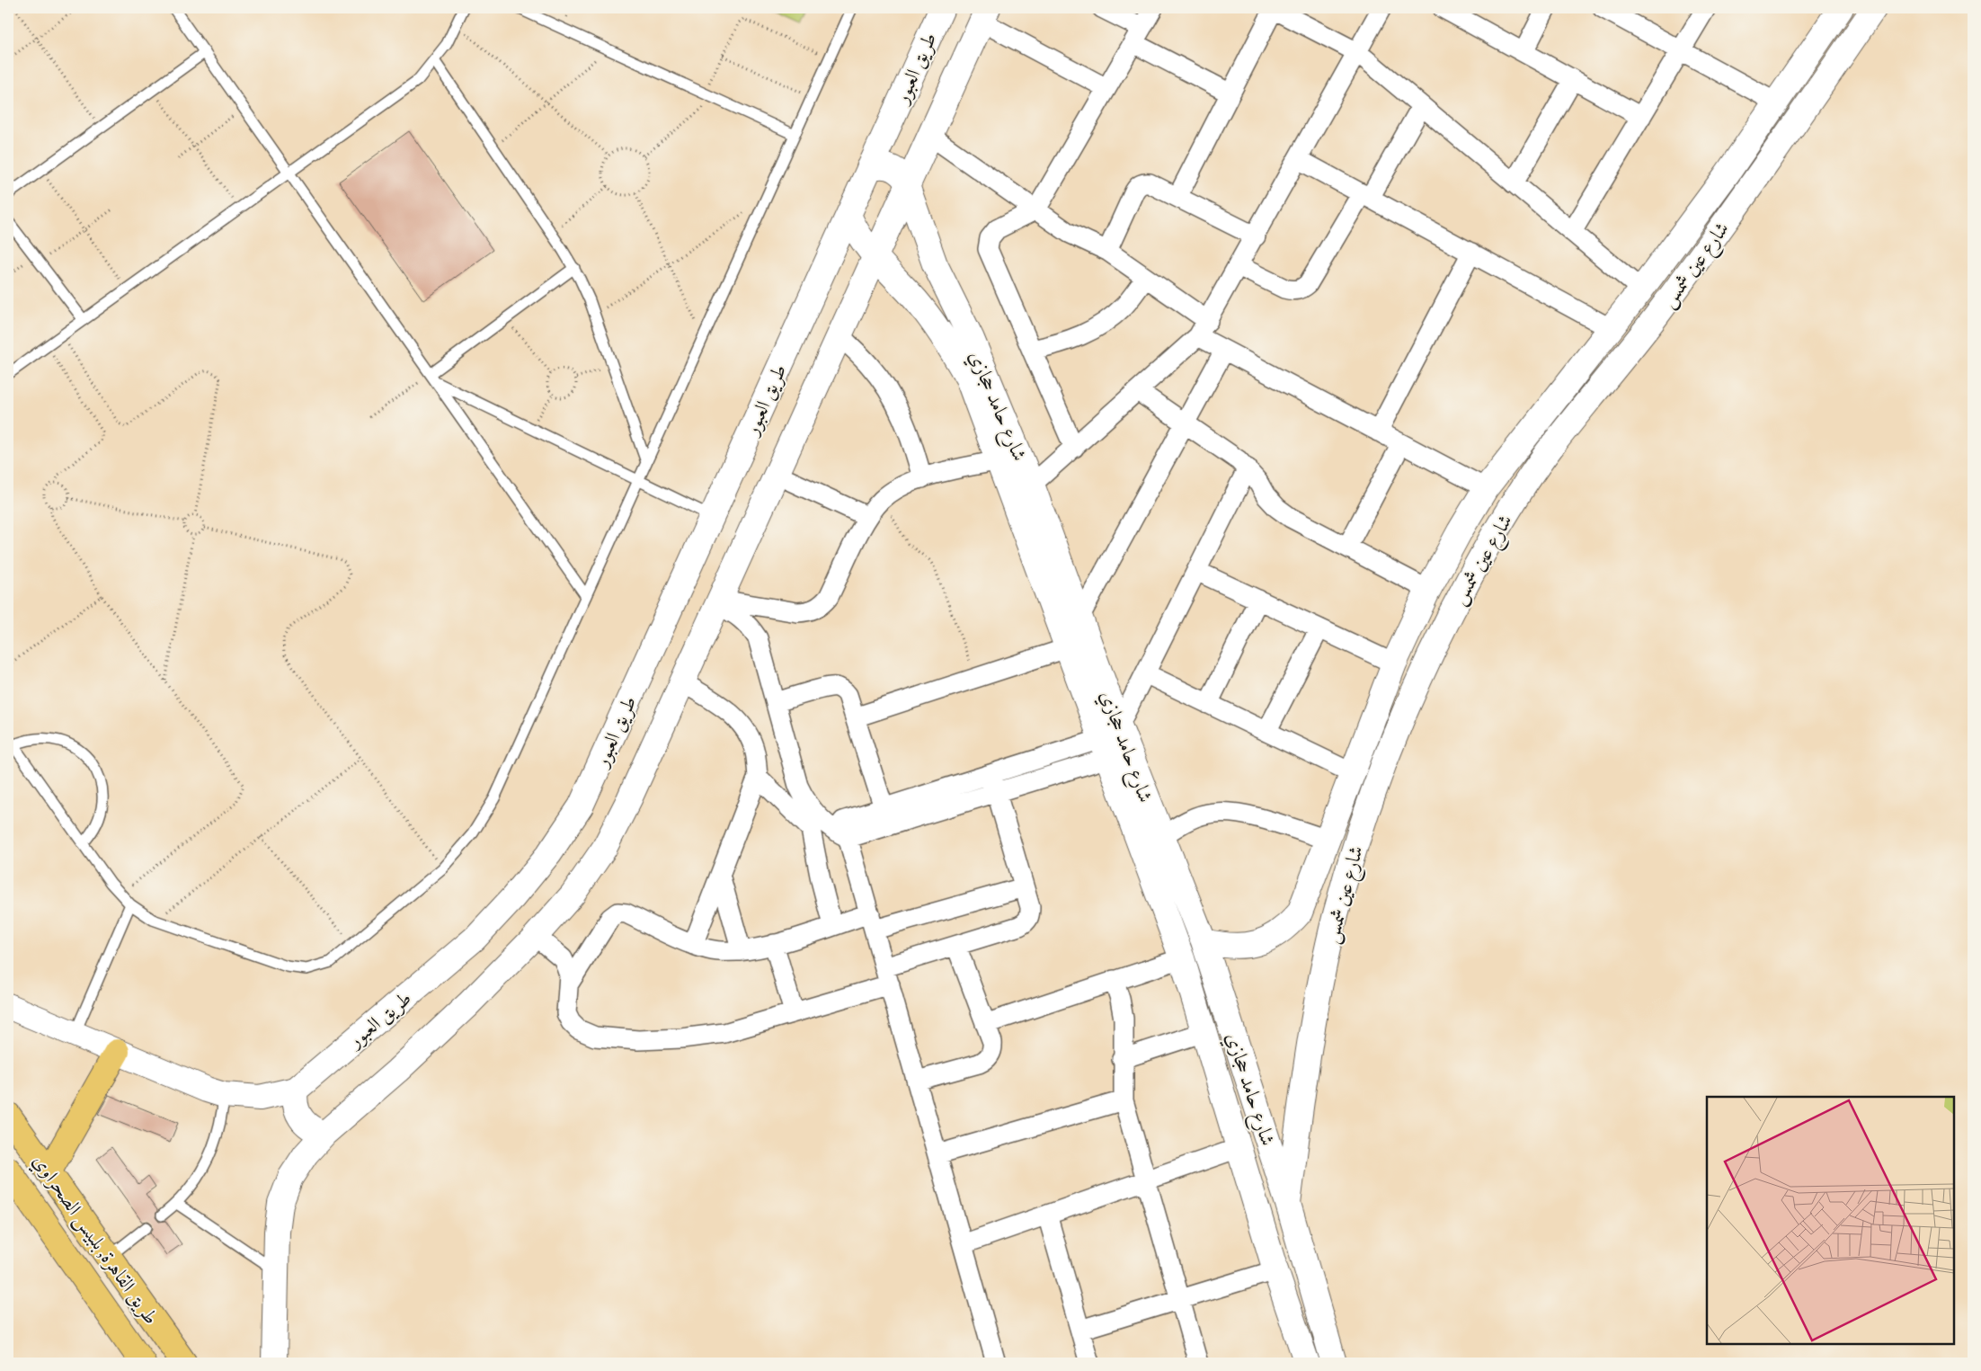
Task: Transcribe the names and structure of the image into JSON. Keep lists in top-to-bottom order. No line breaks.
{"streets":{"highway":["طريق القاهرة, بلبيس الصحراوي"],"street":["طريق العبور","شارع عين شمس","شارع حامد حجازي"]},"crossings":[["طريق العبور","شارع حامد حجازي"],["شارع عين شمس","شارع حامد حجازي"]]}
